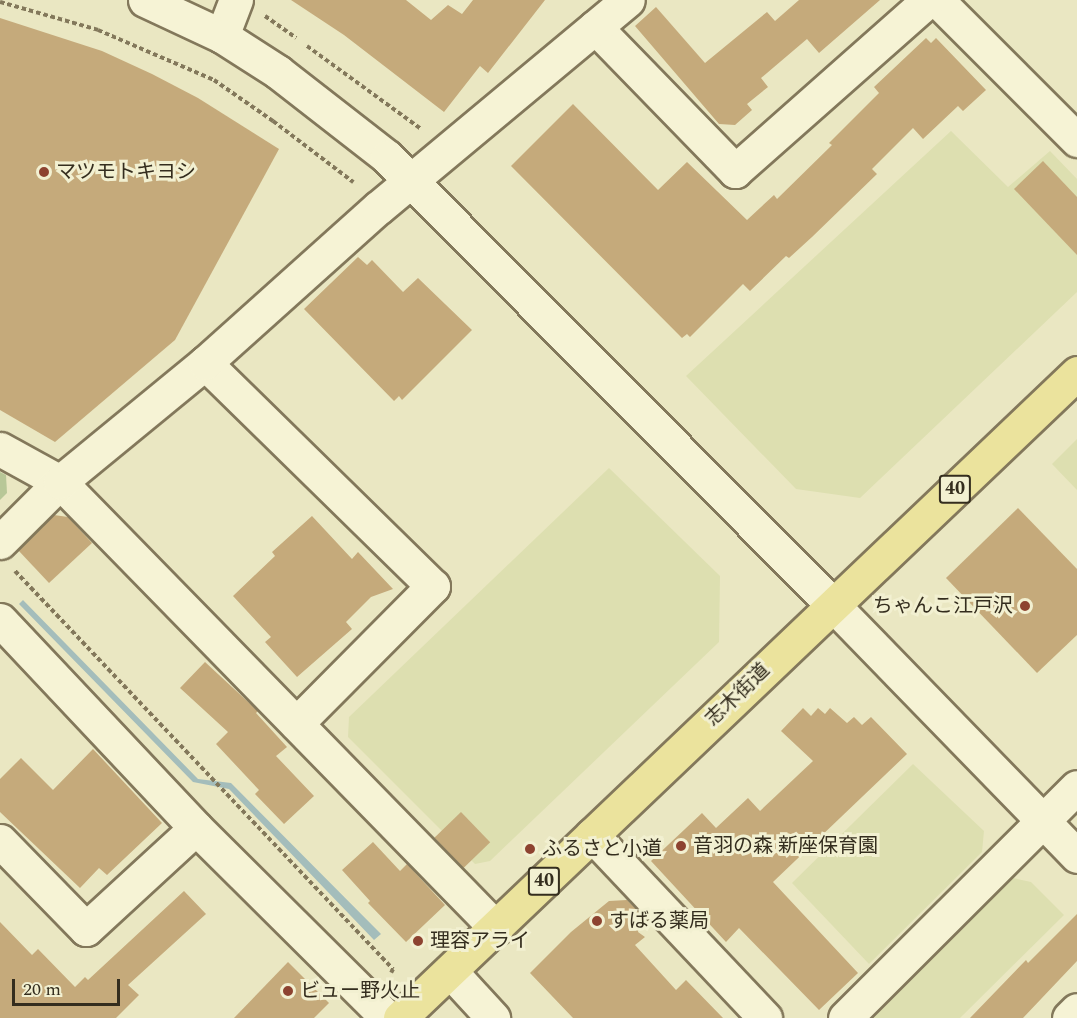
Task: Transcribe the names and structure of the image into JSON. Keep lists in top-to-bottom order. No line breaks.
{"streets":{"main road":["40","志木街道"]},"places":["マツモトキヨシ","ちゃんこ江戸沢","音羽の森 新座保育園","ふるさと小道","すばる薬局","理容アライ","ビュー野火止"],"scale_bar":"20 m"}
